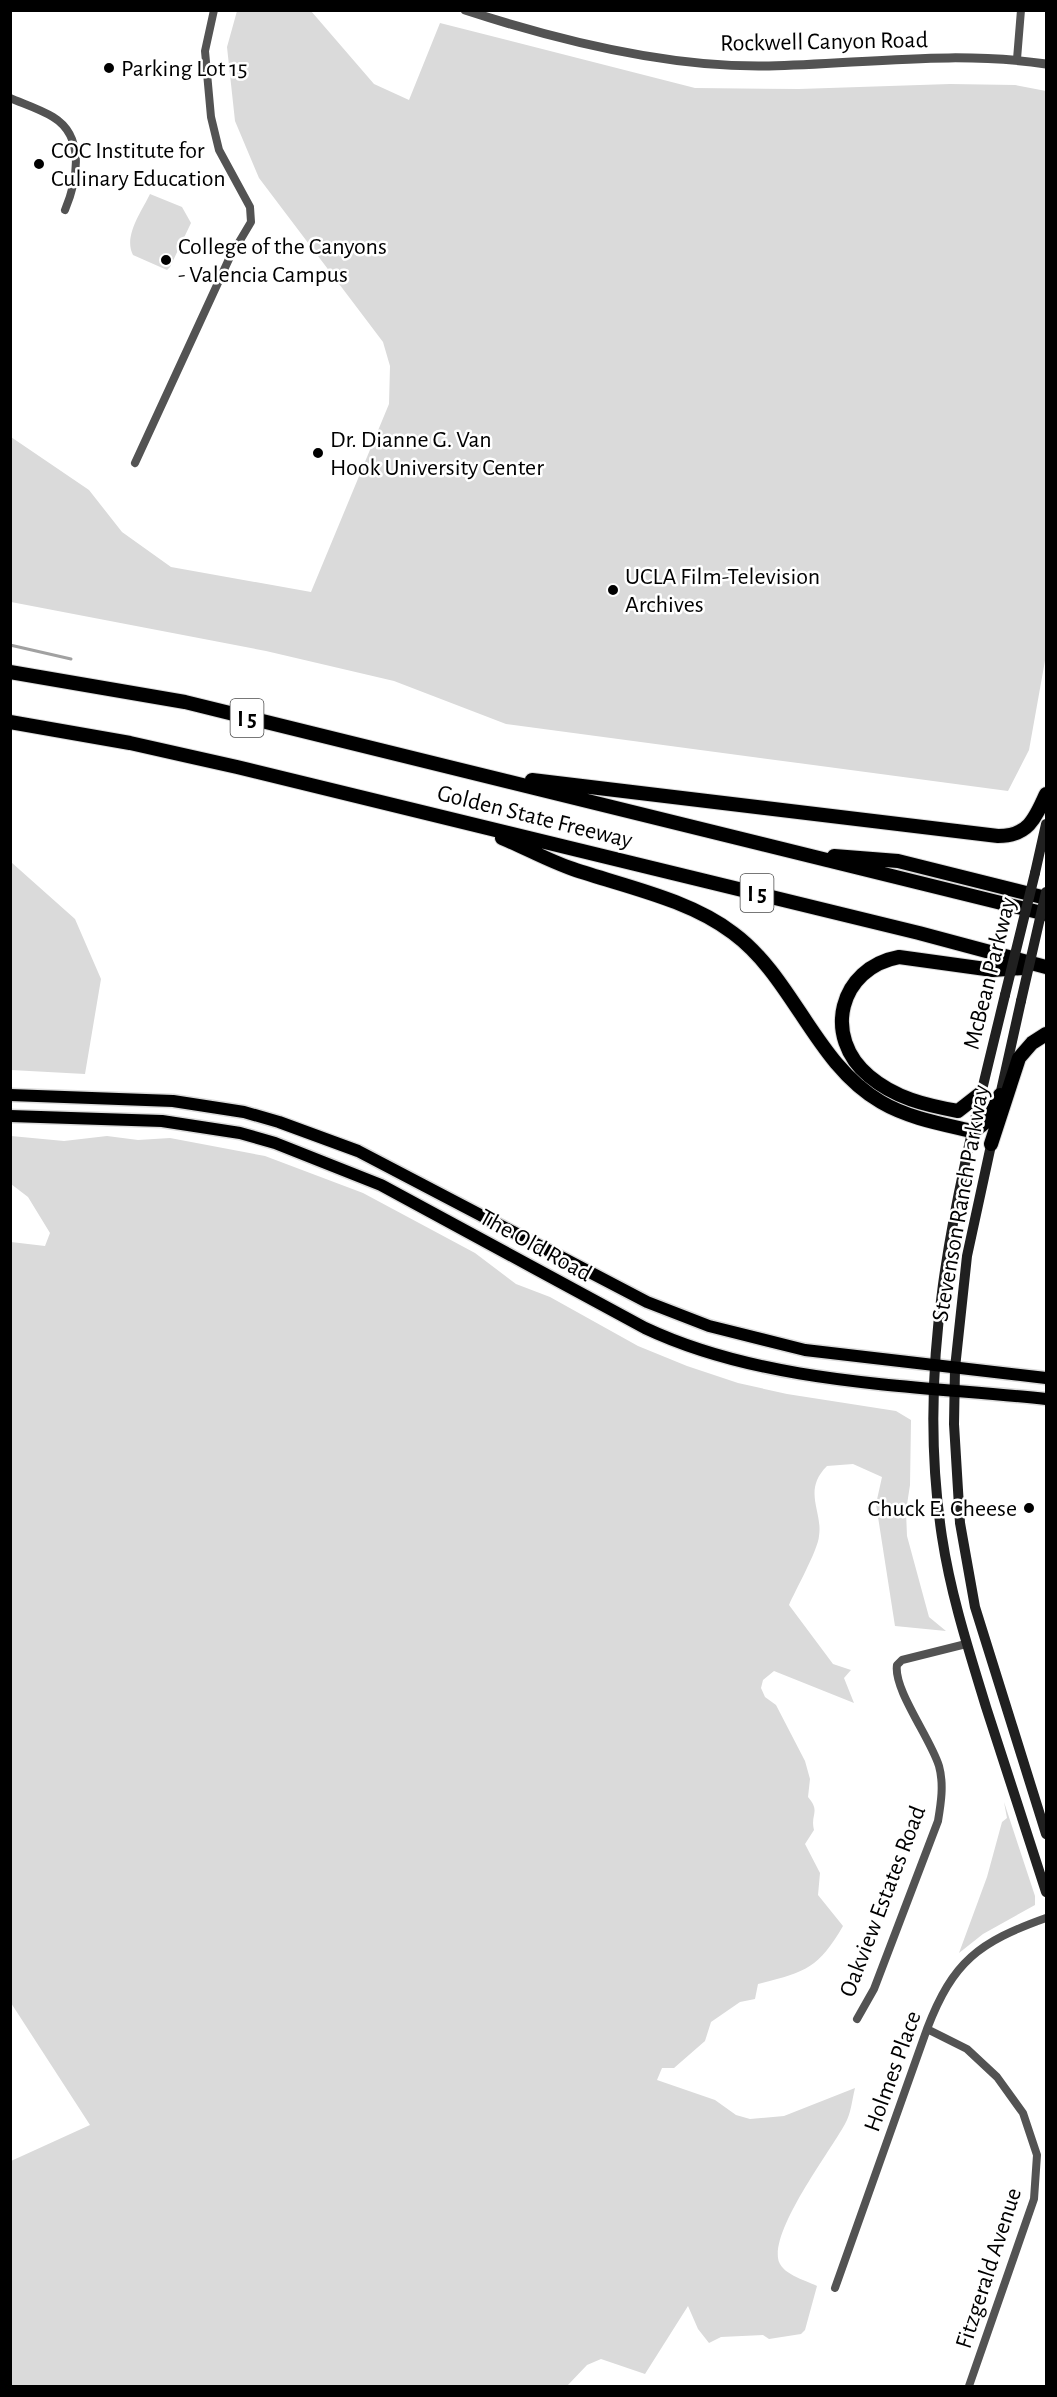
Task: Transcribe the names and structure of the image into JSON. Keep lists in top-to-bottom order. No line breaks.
{"streets":{"highway":["I 5","Golden State Freeway"],"main road":["McBean Parkway","Stevenson Ranch Parkway","The Old Road"],"street":["Rockwell Canyon Road","Oakview Estates Road","Holmes Place","Fitzgerald Avenue"]},"crossings":[["McBean Parkway","Stevenson Ranch Parkway"],["Stevenson Ranch Parkway","The Old Road"],["Stevenson Ranch Parkway","Oakview Estates Road"],["Holmes Place","Fitzgerald Avenue"]],"places":["Parking Lot 15","COC Institute for Culinary Education","College of the Canyons - Valencia Campus","Dr. Dianne G. Van Hook University Center","UCLA Film-Television Archives","Chuck E. Cheese"]}
